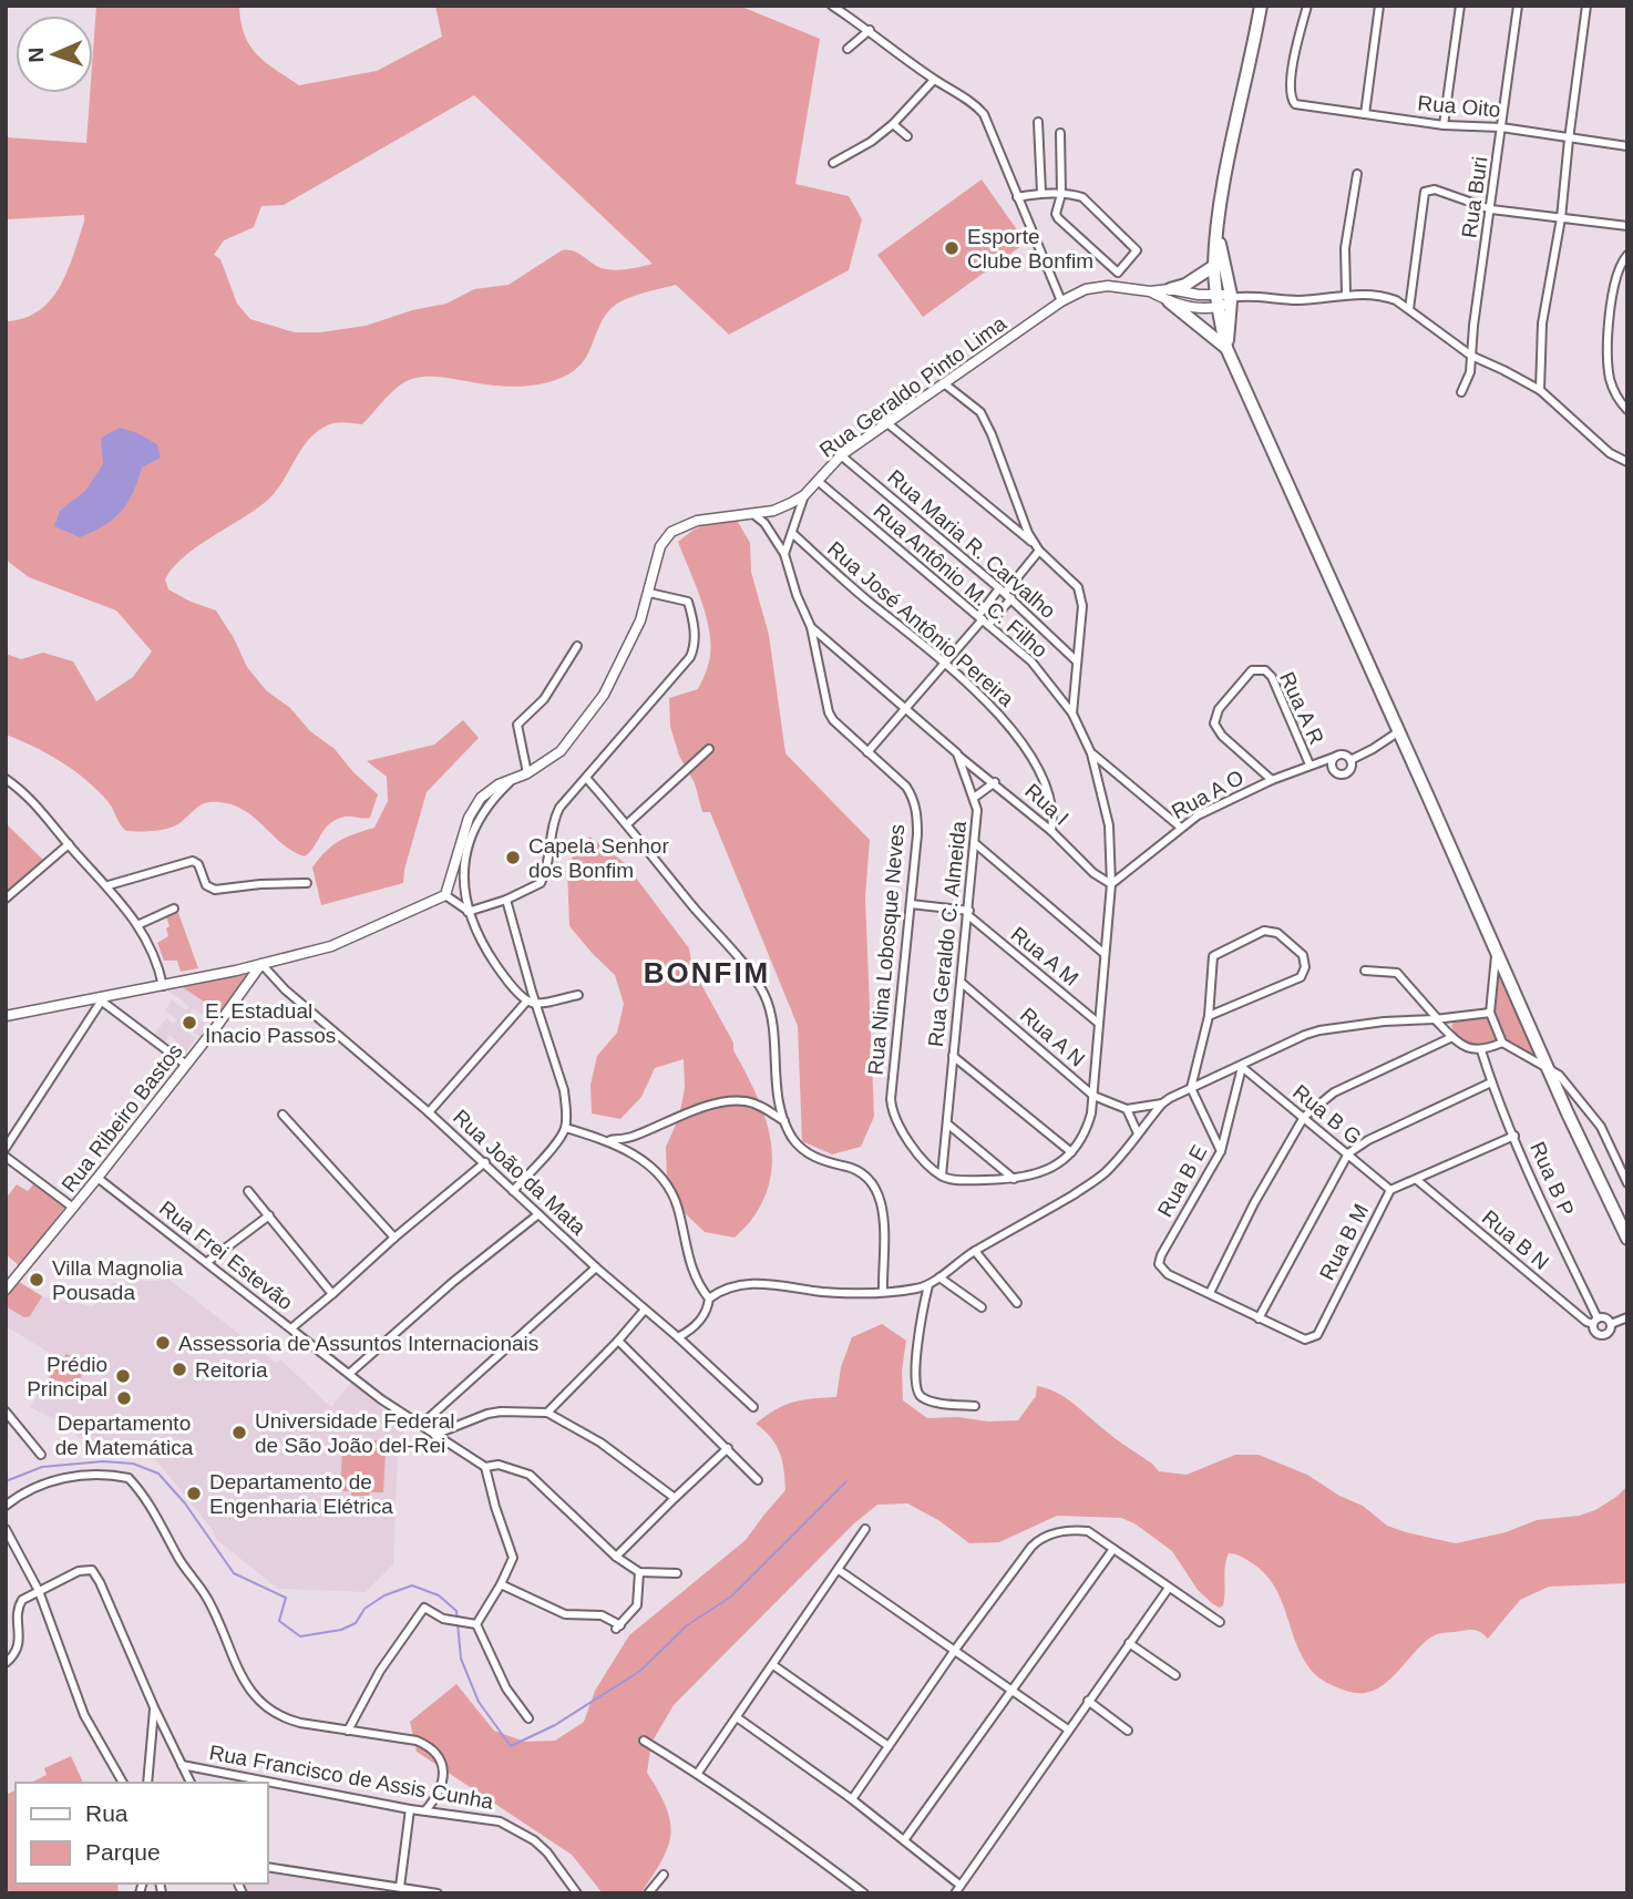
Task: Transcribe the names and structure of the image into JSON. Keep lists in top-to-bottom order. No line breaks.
{"streets":{"main road":["Rua Geraldo Pinto Lima","Rua Ribeiro Bastos"],"street":["Rua Oito","Rua Buri","Rua Maria R. Carvalho","Rua Antônio M. C. Filho","Rua José Antônio Pereira","Rua A R","Rua A O","Rua I","Rua Geraldo C. Almeida","Rua Nina Lobosque Neves","Rua A M","Rua A N","Rua B G","Rua João da Mata","Rua B P","Rua B E","Rua B N","Rua B M","Rua Frei Estevão","Rua Francisco de Assis Cunha"]},"crossings":[["Rua Oito","Rua Buri"],["Rua Geraldo Pinto Lima","Rua Maria R. Carvalho"],["Rua Geraldo Pinto Lima","Rua Antônio M. C. Filho"],["Rua Geraldo Pinto Lima","Rua Nina Lobosque Neves"],["Rua Antônio M. C. Filho","Rua A O"],["Rua Antônio M. C. Filho","Rua I"],["Rua Antônio M. C. Filho","Rua A M"],["Rua Antônio M. C. Filho","Rua A N"],["Rua José Antônio Pereira","Rua I"],["Rua A R","Rua A O"],["Rua A O","Rua I"],["Rua I","Rua Geraldo C. Almeida"],["Rua Geraldo C. Almeida","Rua Nina Lobosque Neves"],["Rua Geraldo C. Almeida","Rua A M"],["Rua Geraldo C. Almeida","Rua A N"],["Rua B G","Rua B E"],["Rua B G","Rua B M"],["Rua Ribeiro Bastos","Rua João da Mata"],["Rua Ribeiro Bastos","Rua Frei Estevão"],["Rua B P","Rua B N"],["Rua B P","Rua B M"],["Rua B N","Rua B M"]],"districts":["BONFIM"],"places":["Esporte Clube Bonfim","Capela Senhor dos Bonfim","E. Estadual Inacio Passos","Villa Magnolia Pousada","Assessoria de Assuntos Internacionais","Reitoria","Prédio Principal","Departamento de Matemática","Universidade Federal de São João del-Rei","Departamento de Engenharia Elétrica"],"legend":["Rua","Parque"],"north":"left"}
